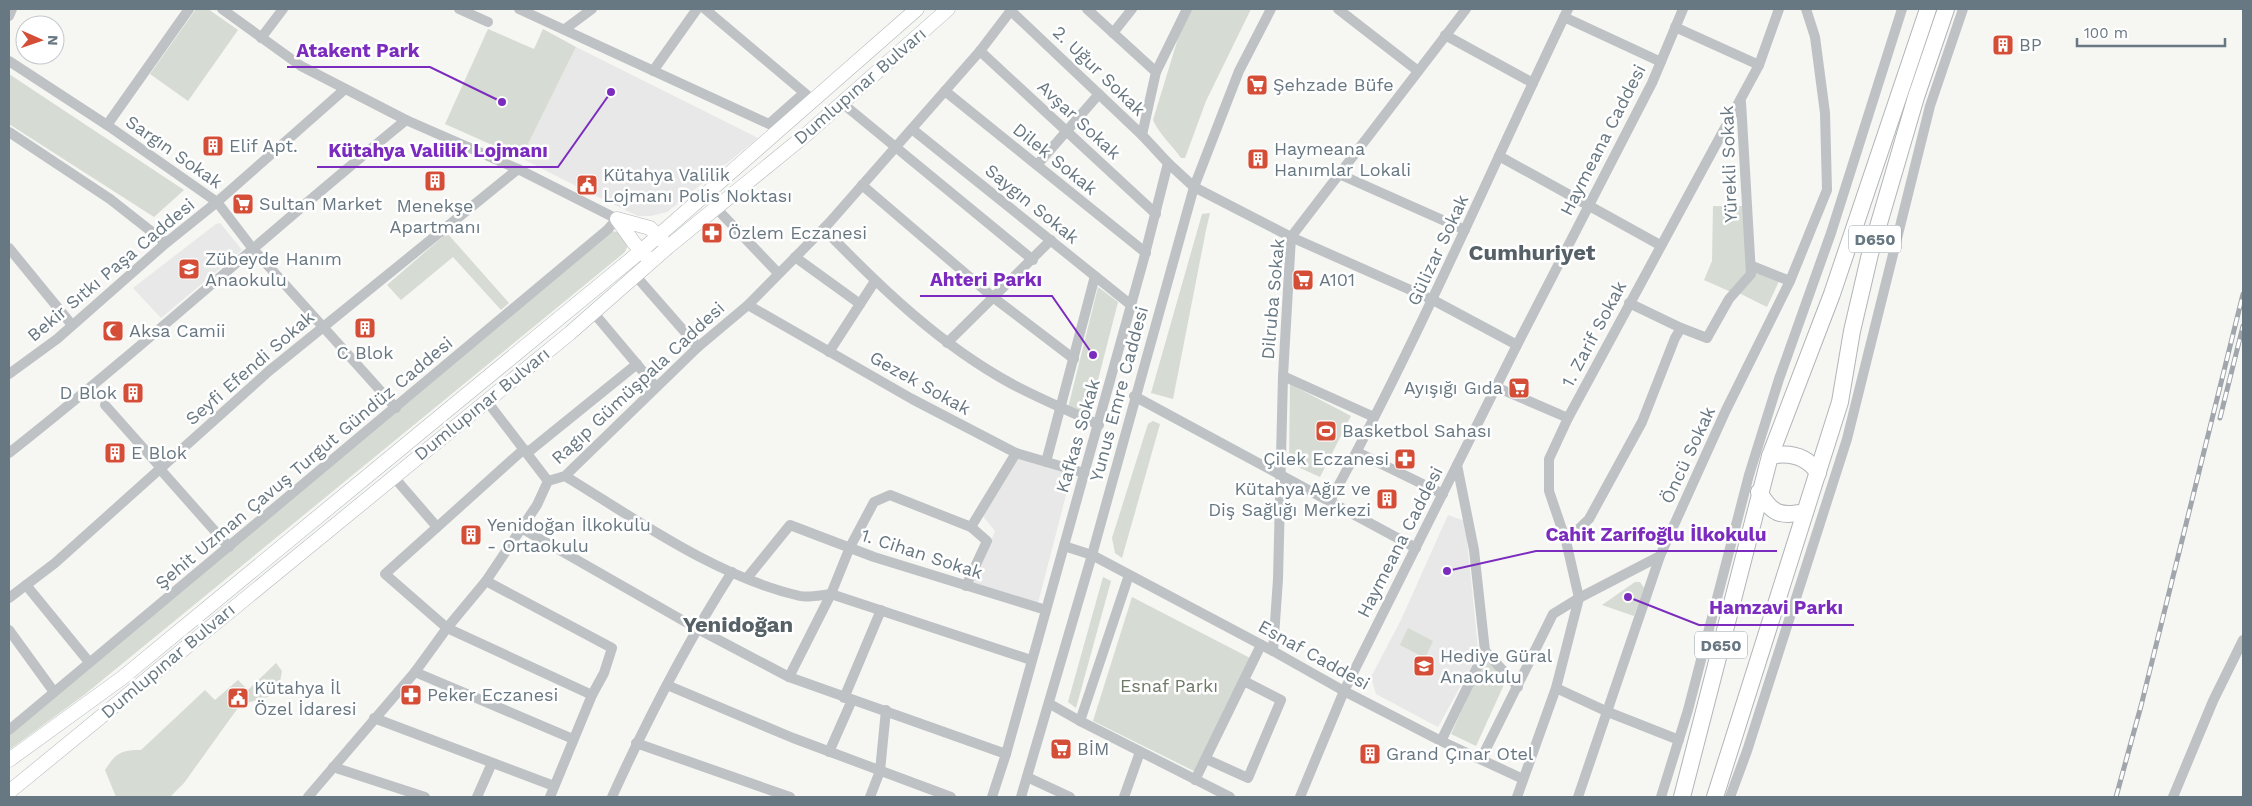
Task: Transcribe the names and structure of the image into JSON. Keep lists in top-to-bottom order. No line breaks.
{"streets":{"highway":["D650"],"main road":["Dumlupınar Bulvarı"],"street":["2. Uğur Sokak","Avşar Sokak","Haymeana Caddesi","Sargın Sokak","Dilek Sokak","Yürekli Sokak","Saygın Sokak","Gülizar Sokak","Bekir Sıtkı Paşa Caddesi","Dilruba Sokak","1. Zarif Sokak","Seyfi Efendi Sokak","Ragıp Gümüşpala Caddesi","Gezek Sokak","Yunus Emre Caddesi","Kafkas Sokak","Öncü Sokak","Şehit Uzman Çavuş Turgut Gündüz Caddesi","1. Cihan Sokak","Esnaf Caddesi"]},"crossings":[["2. Uğur Sokak","Ragıp Gümüşpala Caddesi"],["Avşar Sokak","Ragıp Gümüşpala Caddesi"],["Avşar Sokak","Kafkas Sokak"],["Haymeana Caddesi","Esnaf Caddesi"],["Sargın Sokak","Bekir Sıtkı Paşa Caddesi"],["Sargın Sokak","Seyfi Efendi Sokak"],["Sargın Sokak","Şehit Uzman Çavuş Turgut Gündüz Caddesi"],["Dilek Sokak","Ragıp Gümüşpala Caddesi"],["Dilek Sokak","Kafkas Sokak"],["Yürekli Sokak","1. Zarif Sokak"],["Saygın Sokak","Ragıp Gümüşpala Caddesi"],["Saygın Sokak","Kafkas Sokak"],["Dilruba Sokak","Esnaf Caddesi"],["Ragıp Gümüşpala Caddesi","Gezek Sokak"],["Gezek Sokak","Kafkas Sokak"],["Yunus Emre Caddesi","Esnaf Caddesi"],["Kafkas Sokak","1. Cihan Sokak"],["Kafkas Sokak","Esnaf Caddesi"]],"districts":["Cumhuriyet","Yenidoğan"],"parks":["Esnaf Parkı"],"places":{"building":["BP","Elif Apt.","Haymeana Hanımlar Lokali","Menekşe Apartmanı","C Blok","D Blok","E Blok","Kütahya Ağız ve Diş Sağlığı Merkezi","Yenidoğan İlkokulu - Ortaokulu","Grand Çınar Otel"],"supermarket":["Şehzade Büfe","Sultan Market","A101","Ayışığı Gıda","BİM"],"other":["Kütahya Valilik Lojmanı","Atakent Park","Ahteri Parkı","Cahit Zarifoğlu İlkokulu","Hamzavi Parkı"],"public building":["Kütahya Valilik Lojmanı Polis Noktası","Kütahya İl Özel İdaresi"],"pharmacy":["Özlem Eczanesi","Çilek Eczanesi","Peker Eczanesi"],"school or university":["Zübeyde Hanım Anaokulu","Hediye Güral Anaokulu"],"mosque":["Aksa Camii"],"sports":["Basketbol Sahası"]},"scale_bar":"100 m","north":"right"}
